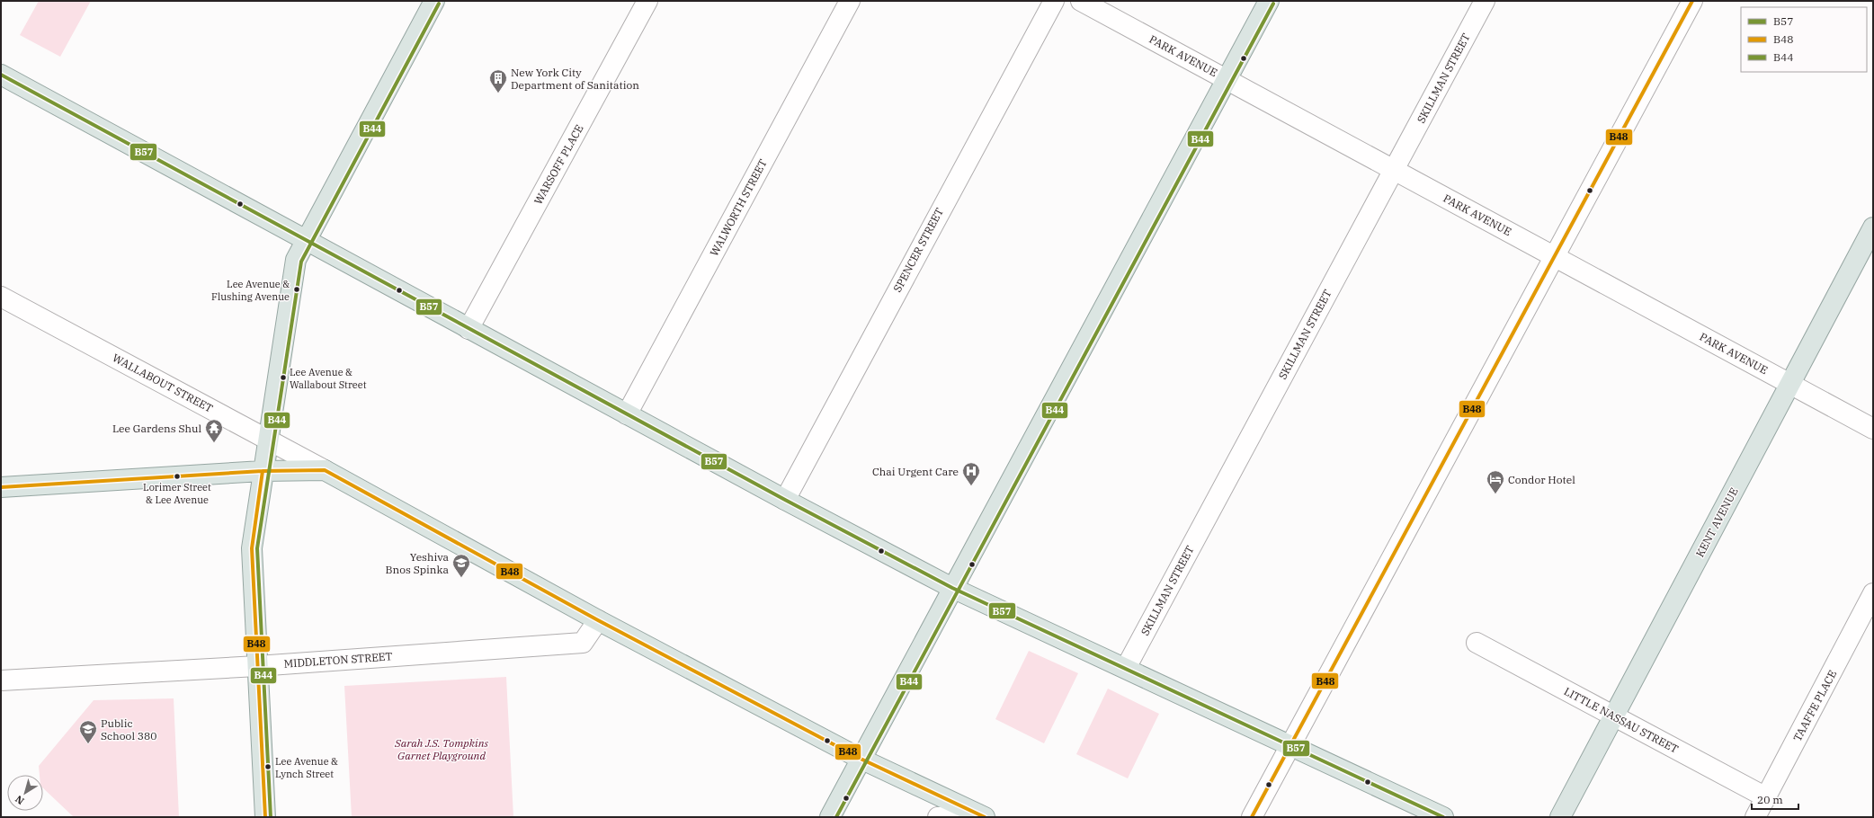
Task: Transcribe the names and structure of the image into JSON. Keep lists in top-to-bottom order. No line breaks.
{"streets":{"main road":["WALLABOUT STREET","KENT AVENUE"],"street":["PARK AVENUE","SKILLMAN STREET","WARSOFF PLACE","WALWORTH STREET","SPENCER STREET","MIDDLETON STREET","TAAFFE PLACE","LITTLE NASSAU STREET"]},"crossings":[["PARK AVENUE","SKILLMAN STREET"],["PARK AVENUE","KENT AVENUE"],["WALLABOUT STREET","MIDDLETON STREET"],["KENT AVENUE","LITTLE NASSAU STREET"],["TAAFFE PLACE","LITTLE NASSAU STREET"]],"parks":["Sarah J.S. Tompkins Garnet Playground"],"places":{"building":["New York City Department of Sanitation"],"other":["Lee Avenue & Flushing Avenue","Lee Avenue & Wallabout Street","Lorimer Street & Lee Avenue","Lee Avenue & Lynch Street"],"temple":["Lee Gardens Shul"],"hospital":["Chai Urgent Care"],"hotel":["Condor Hotel"],"school or university":["Yeshiva Bnos Spinka","Public School 380"]},"lines":["transit line B48","transit line B44","transit line B57"],"legend":["B57","B48","B44"],"scale_bar":"20 m","north":"bottom left"}
